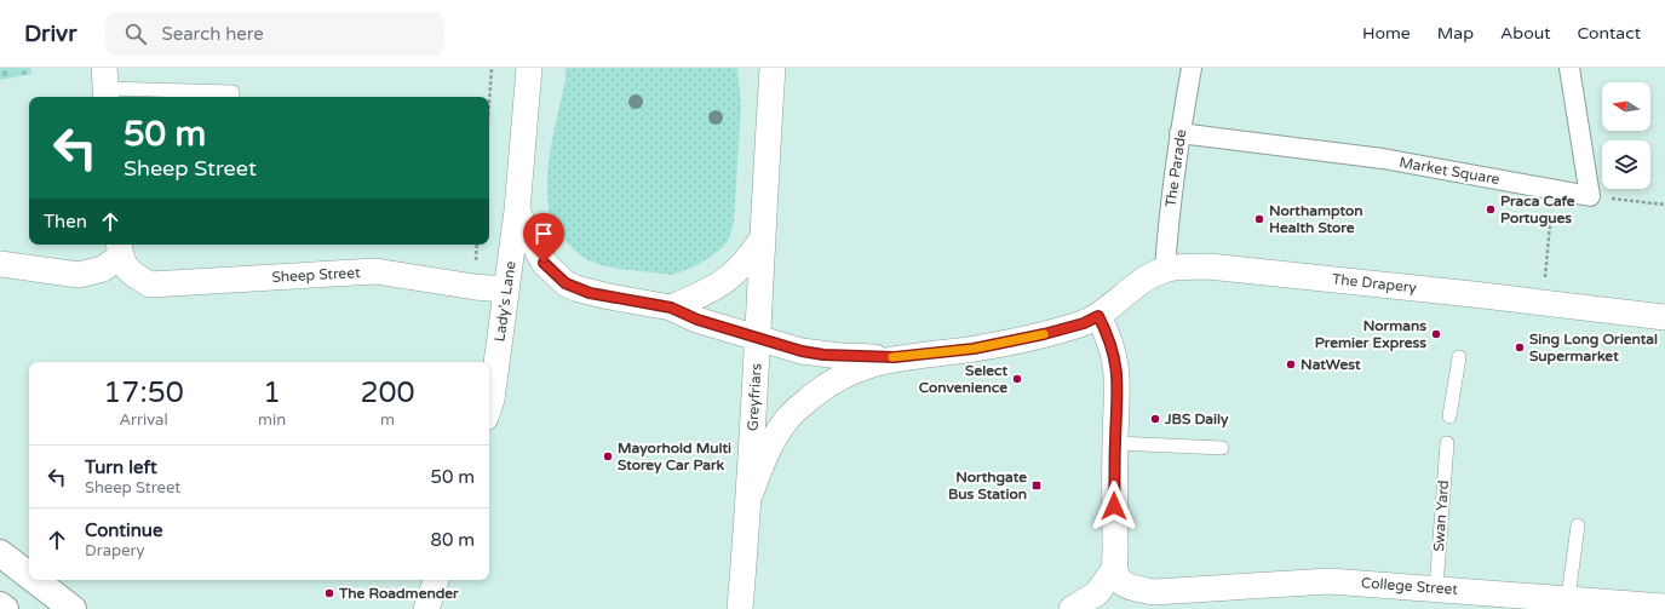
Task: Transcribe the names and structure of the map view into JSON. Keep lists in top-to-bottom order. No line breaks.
{"streets":{"street":["The Parade","Market Square","Sheep Street","The Drapery","Lady's Lane","Greyfriars","College Street"],"lane":["Swan Yard"]},"crossings":[["The Parade","Market Square"],["The Parade","The Drapery"],["Sheep Street","Lady's Lane"],["Swan Yard","College Street"]],"places":{"other":["Praca Cafe Portugues","Northampton Health Store","Normans Premier Express","Sing Long Oriental Supermarket","NatWest","Select Convenience","JBS Daily","Mayorhold Multi Storey Car Park","The Roadmender"],"transit":["Northgate Bus Station"]},"north":"left","page":{"header":"Drivr","search":"Search here","nav":["Home","Map","About","Contact"],"turn":["50 m","Sheep Street"],"then":"Then","eta":["17:50","Arrival","1","min","200","m"],"list":[{"name":"Turn left","note":"Sheep Street","value":"50 m"},{"name":"Continue","note":"Drapery","value":"80 m"}]}}
